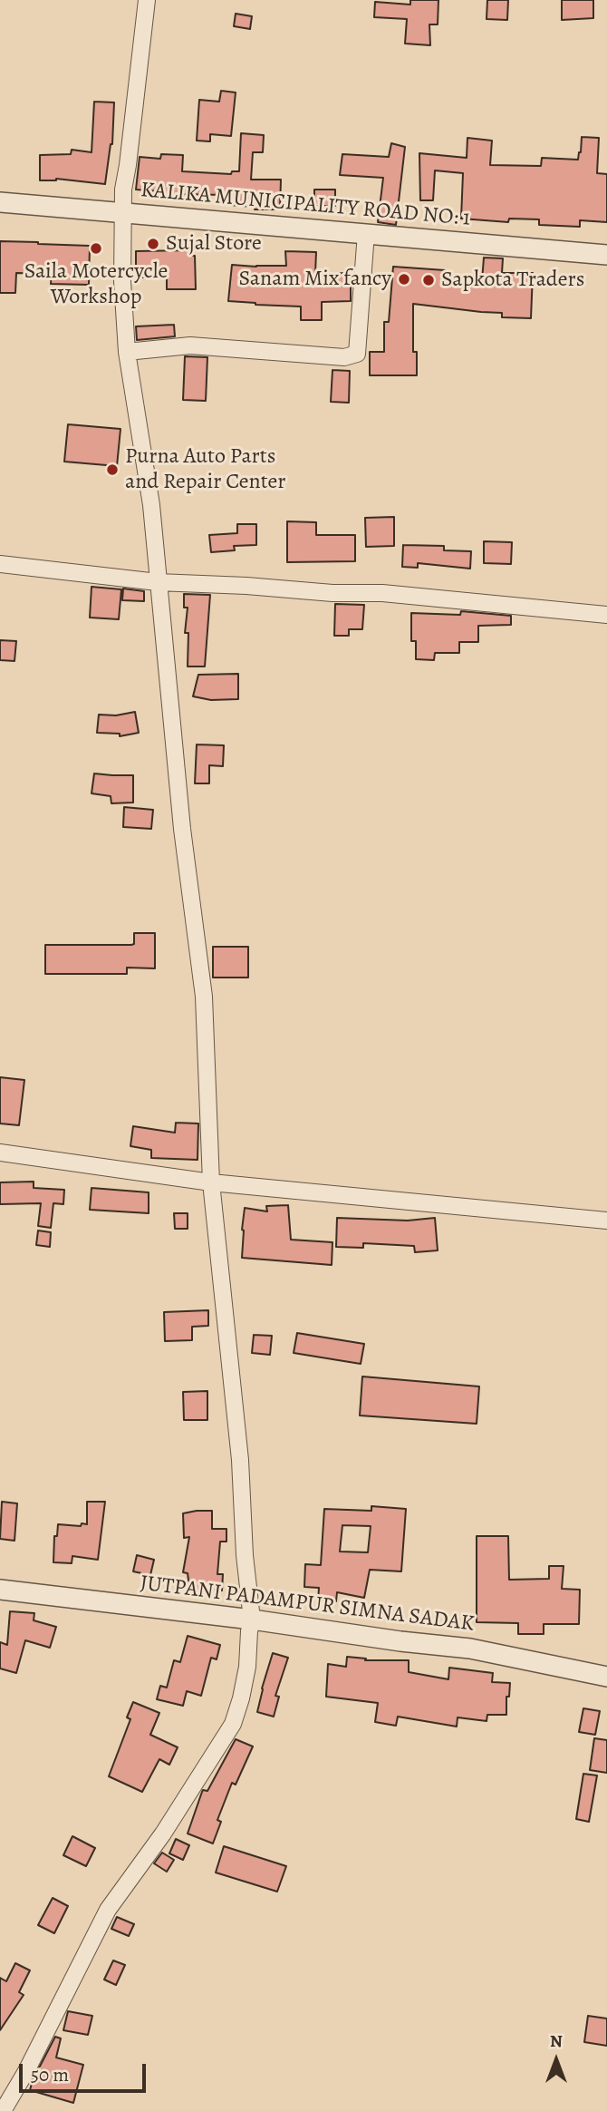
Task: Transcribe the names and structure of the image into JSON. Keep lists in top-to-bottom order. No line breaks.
{"streets":{"street":["KALIKA MUNICIPALITY ROAD NO: 1","JUTPANI PADAMPUR SIMNA SADAK"]},"places":["Sujal Store","Saila Motercycle Workshop","Sanam Mix fancy","Sapkota Traders","Purna Auto Parts and Repair Center"],"scale_bar":"50 m","north":"top"}
